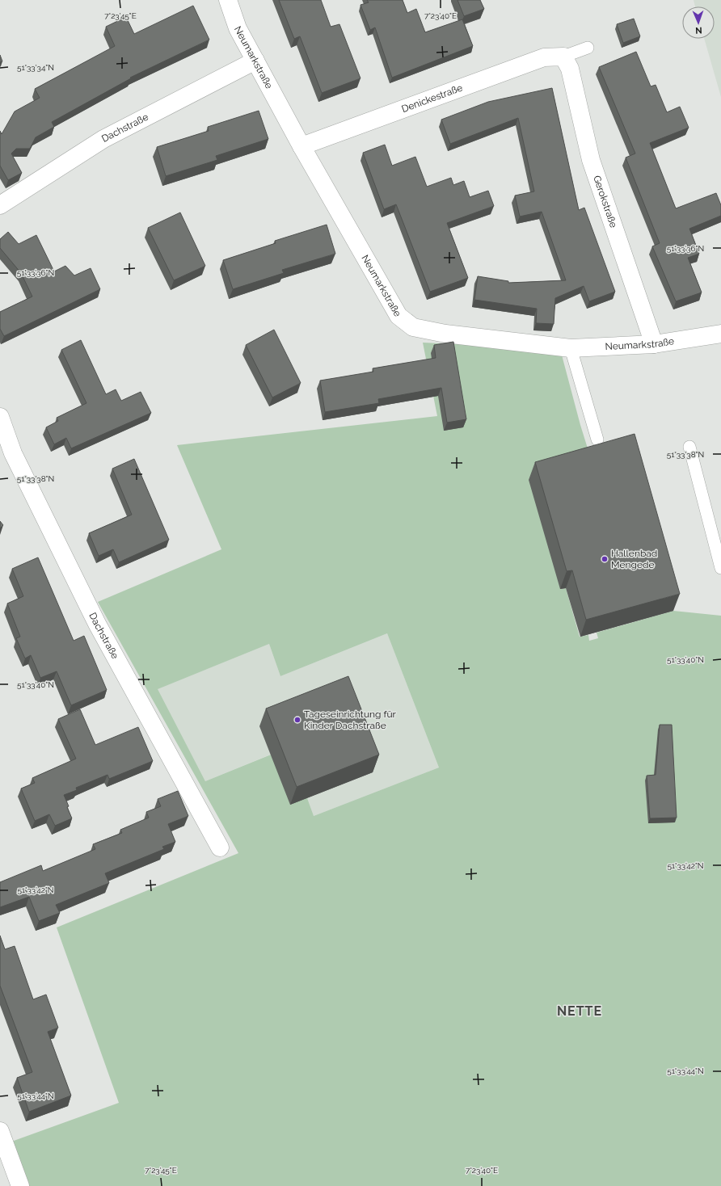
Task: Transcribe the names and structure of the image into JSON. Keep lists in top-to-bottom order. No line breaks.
{"streets":{"street":["Neumarkstraße","Denickestraße","Dachstraße","Gerokstraße"]},"crossings":[["Neumarkstraße","Denickestraße"],["Neumarkstraße","Dachstraße"],["Neumarkstraße","Gerokstraße"],["Denickestraße","Gerokstraße"]],"districts":["NETTE"],"places":["Hallenbad Mengede","Tageseinrichtung für Kinder Dachstraße"],"north":"bottom","coordinates":["7°23'45\"E","7°23'40\"E","51°33'34\"N","51°33'36\"N","51°33'38\"N","51°33'40\"N","51°33'42\"N","51°33'44\"N"]}
